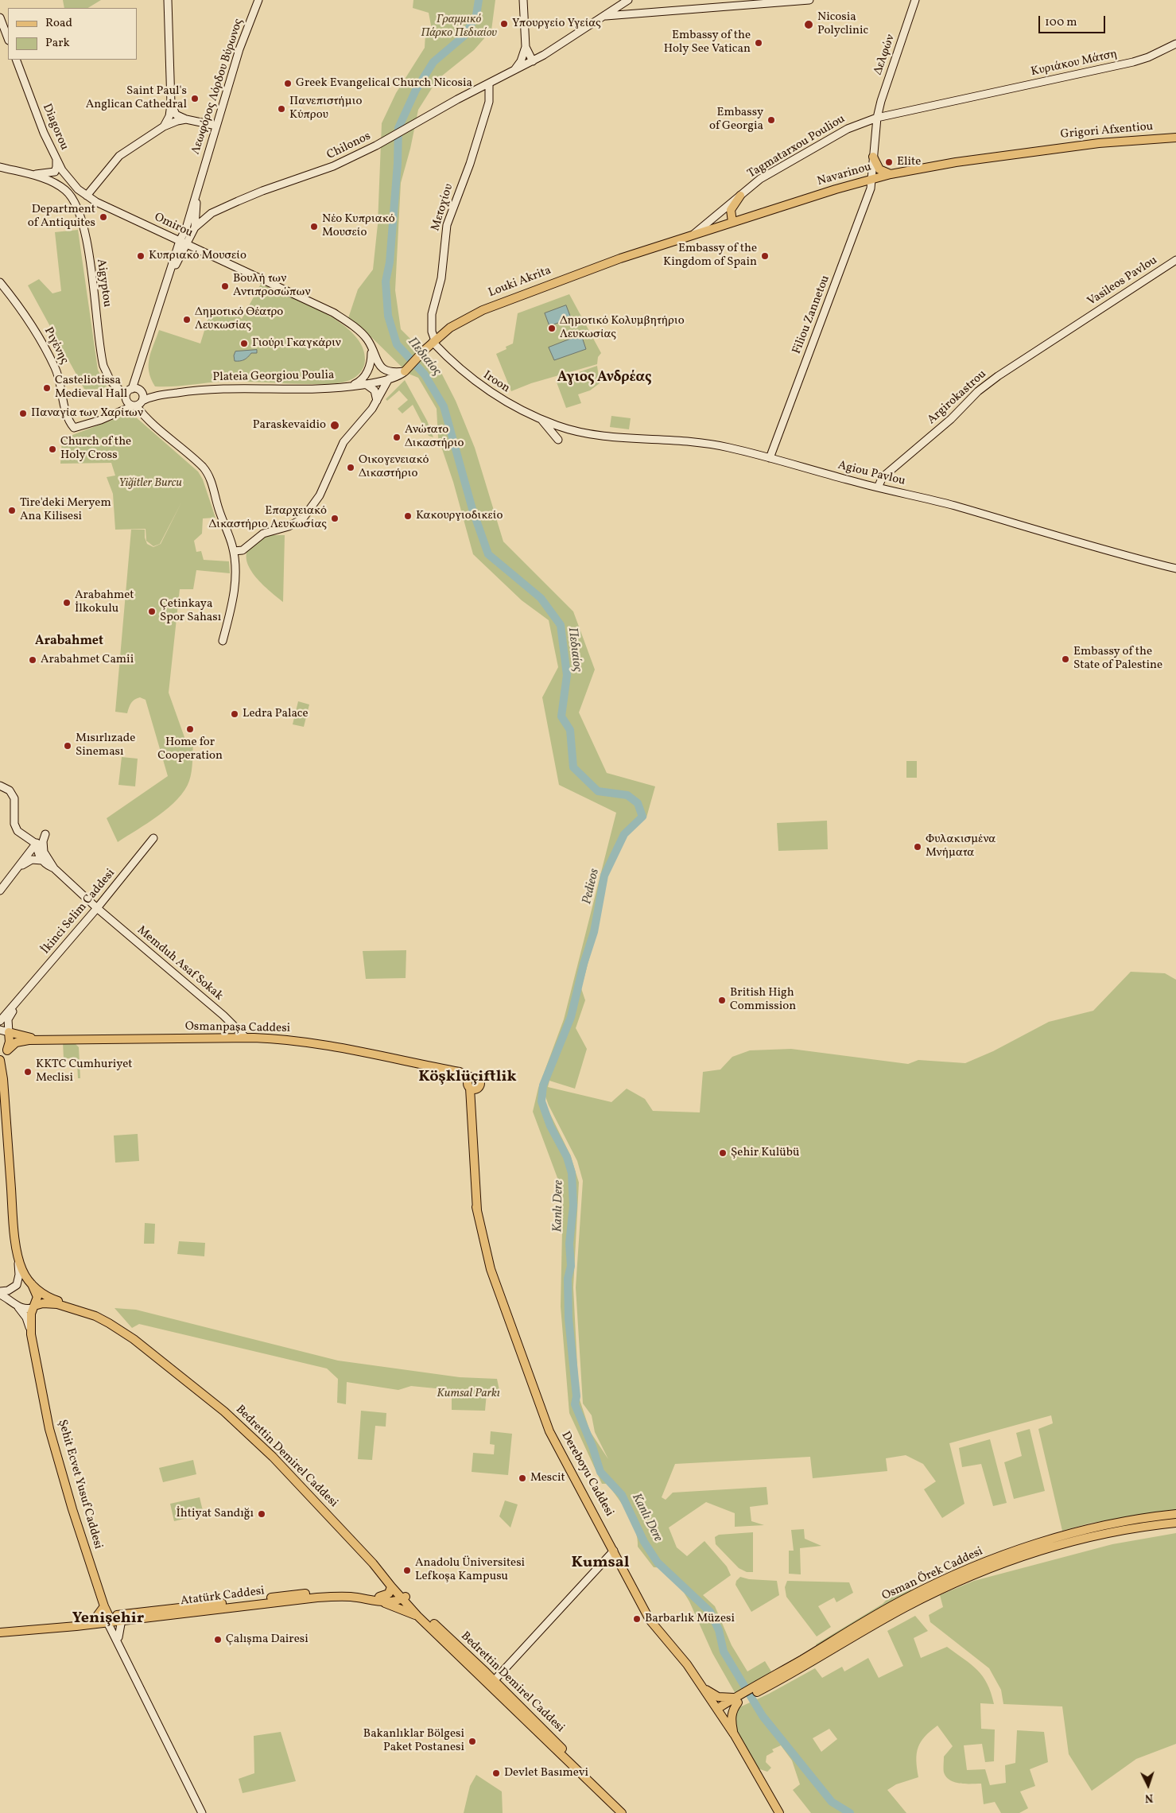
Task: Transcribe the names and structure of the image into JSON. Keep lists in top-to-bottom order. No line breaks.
{"streets":{"main road":["Δελφών","Κυριάκου Μάτση","Λεωφόρος Λόρδου Βύρωνος","Diagorou","Grigori Afxentiou","Chilonos","Tagmatarxou Pouliou","Navarinou","Μετοχίου","Omirou","Vasileos Pavlou","Louki Akrita","Aigyptou","Filiou Zannetou","Ριγένης","Plateia Georgiou Poulia","Iroon","Argirokastrou","Agiou Pavlou","İkinci Selim Caddesi","Memduh Asaf Sokak","Osmanpaşa Caddesi","Bedrettin Demirel Caddesi","Dereboyu Caddesi","Şehit Ecvet Yusuf Caddesi","Osman Örek Caddesi","Atatürk Caddesi"]},"crossings":[["Δελφών","Κυριάκου Μάτση"],["Δελφών","Tagmatarxou Pouliou"],["Δελφών","Filiou Zannetou"],["Κυριάκου Μάτση","Tagmatarxou Pouliou"],["Λεωφόρος Λόρδου Βύρωνος","Chilonos"],["Λεωφόρος Λόρδου Βύρωνος","Omirou"],["Diagorou","Omirou"],["Grigori Afxentiou","Navarinou"],["Chilonos","Μετοχίου"],["Tagmatarxou Pouliou","Navarinou"],["Navarinou","Louki Akrita"],["Navarinou","Filiou Zannetou"],["Μετοχίου","Louki Akrita"],["Μετοχίου","Iroon"],["Omirou","Louki Akrita"],["Omirou","Plateia Georgiou Poulia"],["Vasileos Pavlou","Argirokastrou"],["Louki Akrita","Plateia Georgiou Poulia"],["Louki Akrita","Iroon"],["Aigyptou","Plateia Georgiou Poulia"],["Filiou Zannetou","Agiou Pavlou"],["Ριγένης","Plateia Georgiou Poulia"],["Iroon","Agiou Pavlou"],["Argirokastrou","Agiou Pavlou"],["İkinci Selim Caddesi","Memduh Asaf Sokak"],["İkinci Selim Caddesi","Osmanpaşa Caddesi"],["Memduh Asaf Sokak","Osmanpaşa Caddesi"],["Osmanpaşa Caddesi","Dereboyu Caddesi"],["Bedrettin Demirel Caddesi","Şehit Ecvet Yusuf Caddesi"],["Bedrettin Demirel Caddesi","Atatürk Caddesi"],["Dereboyu Caddesi","Osman Örek Caddesi"],["Şehit Ecvet Yusuf Caddesi","Atatürk Caddesi"]],"districts":["Αγιος Ανδρέας","Arabahmet","Köşklüçiftlik","Kumsal","Yenişehir"],"water":["Πεδιαίος","Pedieos","Kanlı Dere"],"parks":["Γραμμικό Πάρκο Πεδιαίου","Yiğitler Burcu","Kumsal Parkı"],"places":["Υπουργείο Υγείας","Nicosia Polyclinic","Embassy of the Holy See Vatican","Greek Evangelical Church Nicosia","Saint Paul's Anglican Cathedral","Πανεπιστήμιο Κύπρου","Embassy of Georgia","Elite","Department of Antiquites","Νέο Κυπριακό Μουσείο","Κυπριακό Μουσείο","Embassy of the Kingdom of Spain","Βουλή των Αντιπροσώπων","Δημοτικό Θέατρο Λευκωσίας","Δημοτικό Κολυμβητήριο Λευκωσίας","Γιούρι Γκαγκάριν","Casteliotissa Medieval Hall","Παναγία των Χαρίτων","Paraskevaidio","Ανώτατο Δικαστήριο","Church of the Holy Cross","Οικογενειακό Δικαστήριο","Tire'deki Meryem Ana Kilisesi","Κακουργιοδικείο","Επαρχειακό Δικαστήριο Λευκωσίας","Arabahmet İlkokulu","Çetinkaya Spor Sahası","Embassy of the State of Palestine","Arabahmet Camii","Ledra Palace","Home for Cooperation","Mısırlızade Sineması","Φυλακισμένα Μνήματα","British High Commission","KKTC Cumhuriyet Meclisi","Şehir Kulübü","Mescit","İhtiyat Sandığı","Anadolu Üniversitesi Lefkoşa Kampusu","Barbarlık Müzesi","Çalışma Dairesi","Bakanlıklar Bölgesi Paket Postanesi","Devlet Basımevi"],"legend":["Road","Park"],"scale_bar":"100 m","north":"bottom"}
